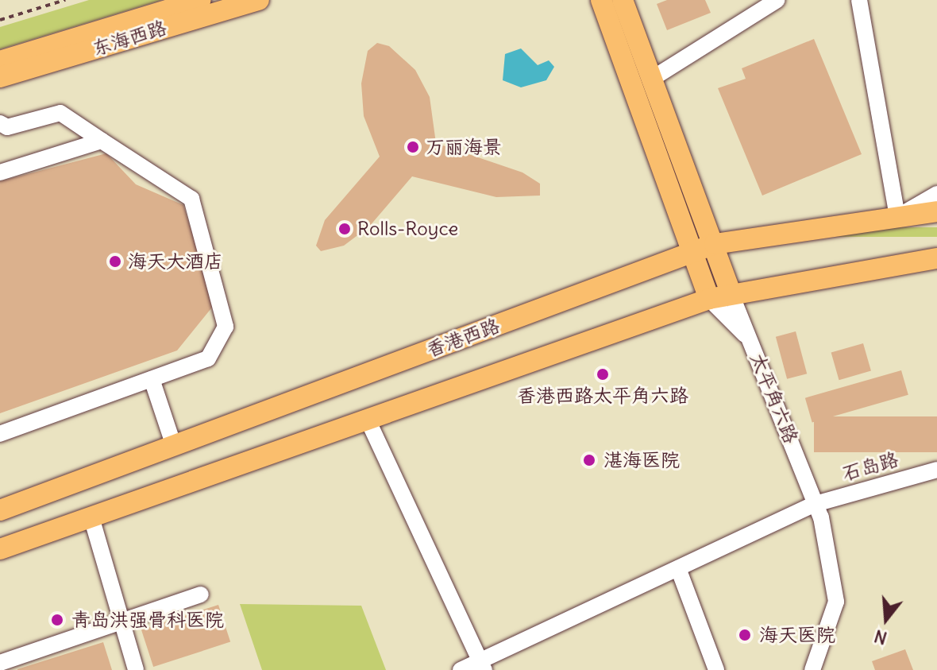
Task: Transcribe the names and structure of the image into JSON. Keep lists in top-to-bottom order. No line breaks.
{"streets":{"main road":["东海西路","香港西路","太平角六路"],"street":["石岛路"]},"crossings":[["香港西路","太平角六路"],["太平角六路","石岛路"]],"places":["万丽海景","Rolls-Royce","海天大酒店","香港西路太平角六路","湛海医院","青岛洪强骨科医院","海天医院"],"north":"bottom"}
